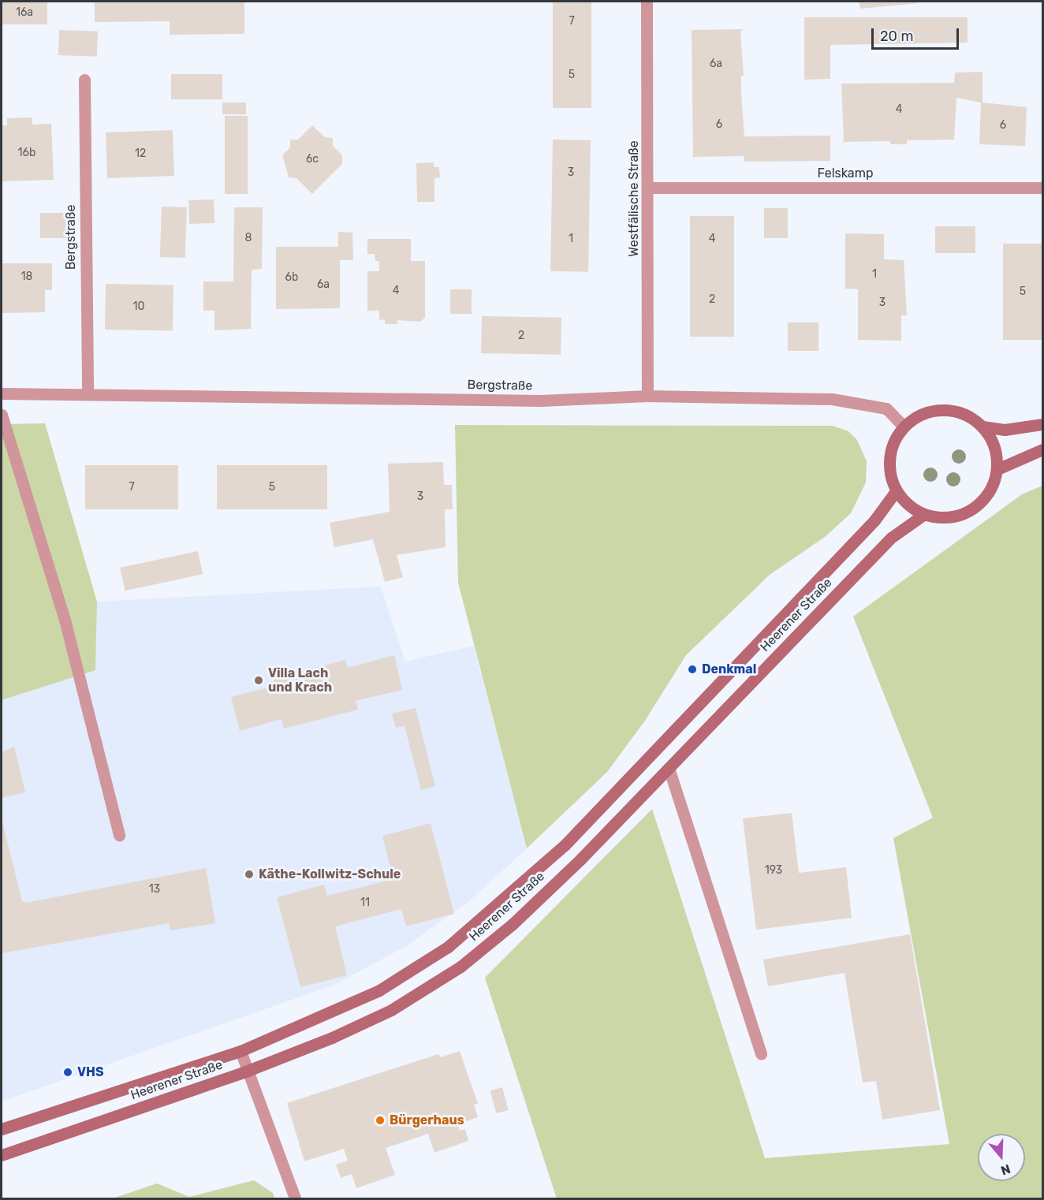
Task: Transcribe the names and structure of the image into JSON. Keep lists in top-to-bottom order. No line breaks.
{"streets":{"main road":["Heerener Straße"],"street":["Felskamp","Westfälische Straße","Bergstraße"]},"crossings":[["Felskamp","Westfälische Straße"],["Westfälische Straße","Bergstraße"],["Bergstraße","Heerener Straße"]],"places":["Denkmal","Villa Lach und Krach","Käthe-Kollwitz-Schule","VHS","Bürgerhaus"],"house_numbers":["16a","7","6a","5","4","6","6","16b","12","6c","3","8","1","4","1","18","6b","6a","4","5","2","3","10","2","7","5","3","193","13","11"],"scale_bar":"20 m","north":"bottom"}
